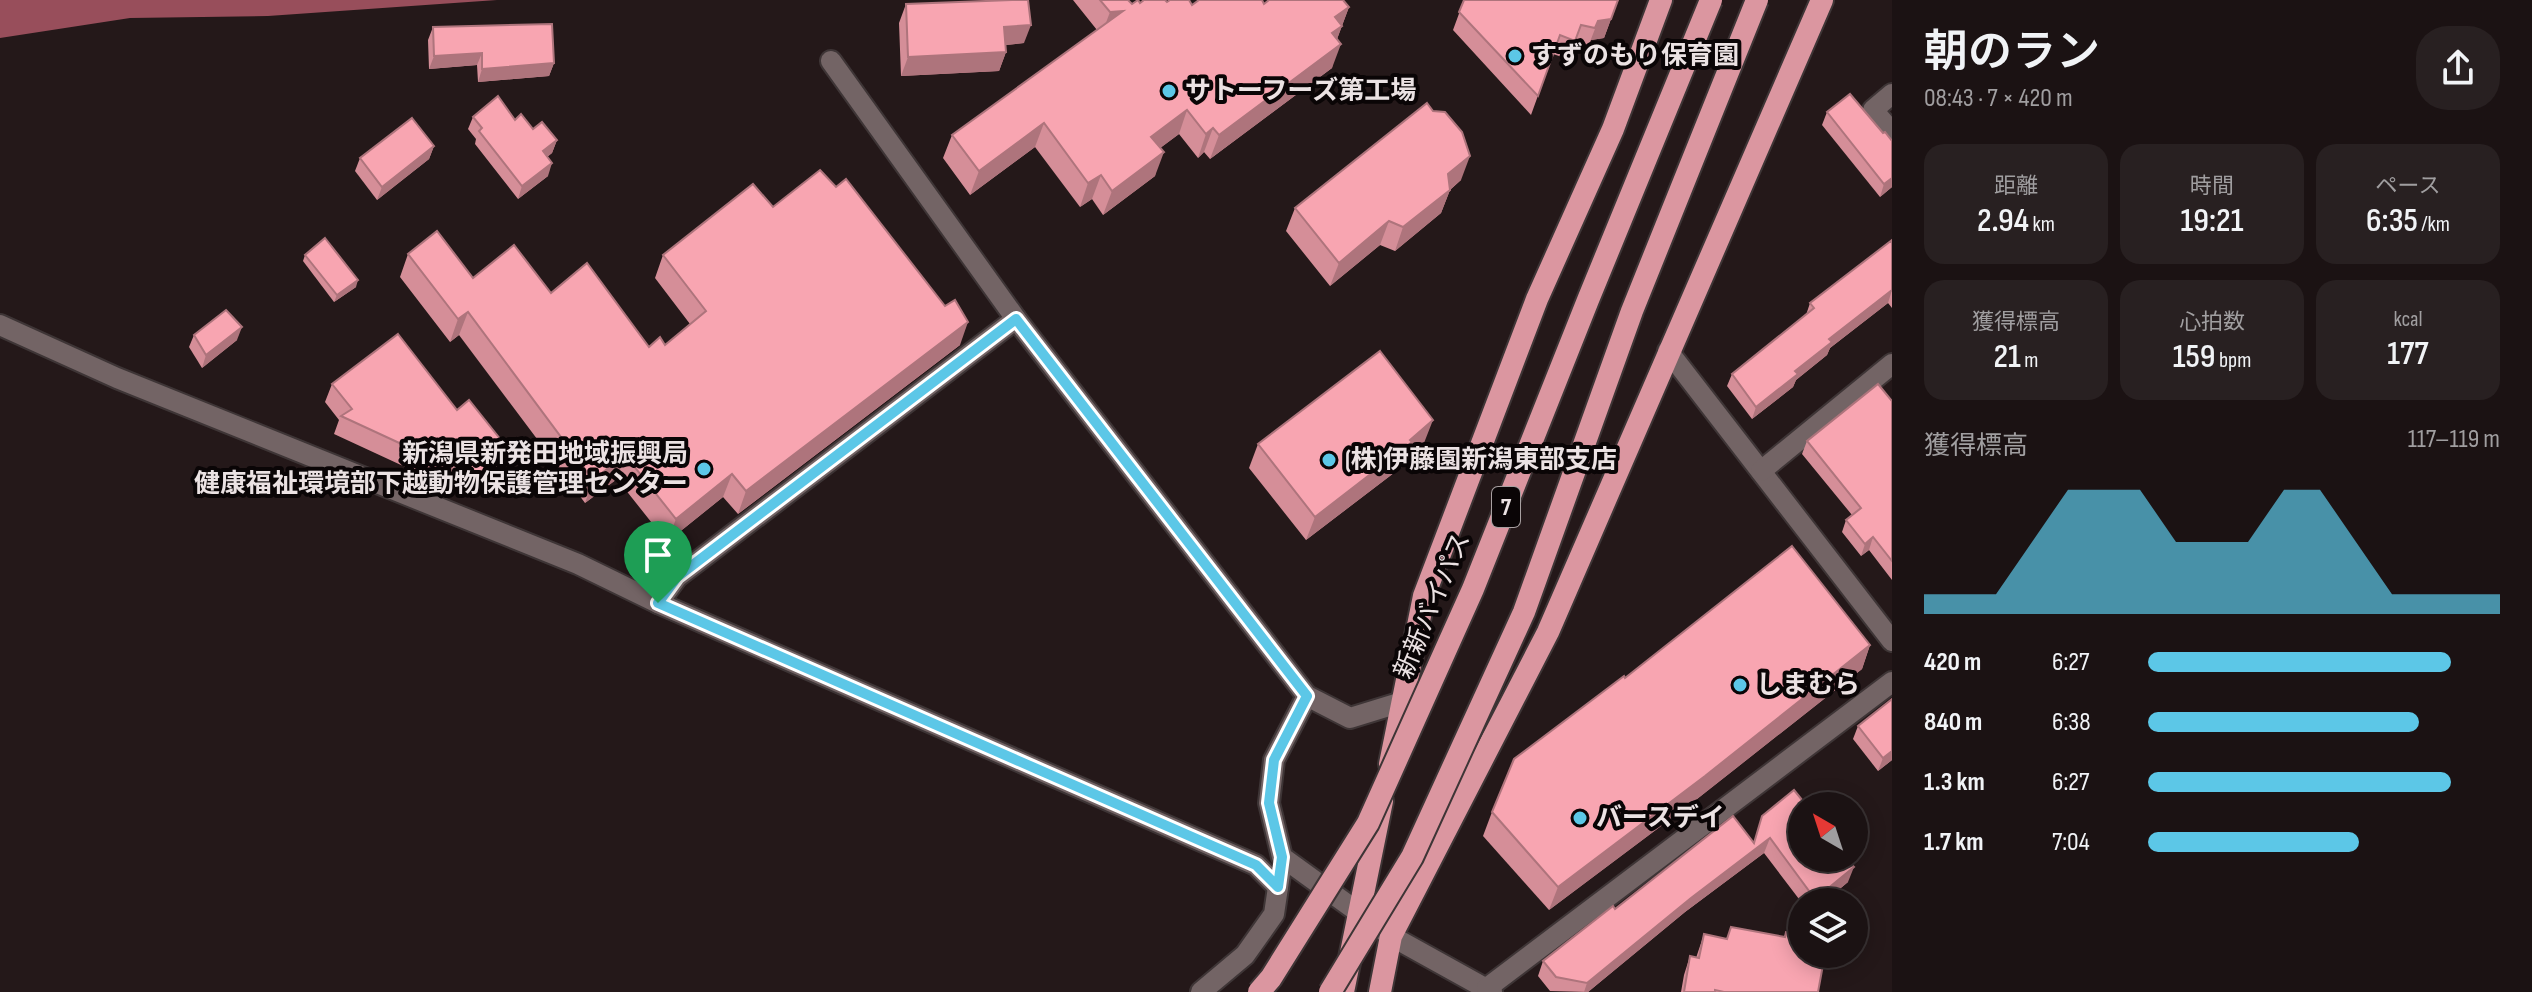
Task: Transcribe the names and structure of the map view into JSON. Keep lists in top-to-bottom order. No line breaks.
{"streets":{"highway":["7","新新バイパス"]},"places":["すずのもり保育園","サトーフーズ第工場","(株)伊藤園新潟東部支店","新潟県新発田地域振興局 健康福祉環境部下越動物保護管理センター","しまむら","バースデイ"],"north":"top left","page":{"heading":["朝のラン","08:43 · 7 × 420 m"],"stats":[["距離","2.94 km"],["時間","19:21"],["ペース","6:35 /km"],["獲得標高","21 m"],["心拍数","159 bpm"],["kcal","177"]],"chart":["獲得標高","117–119 m"],"list":[{"name":"420 m","note":"6:27"},{"name":"840 m","note":"6:38"},{"name":"1.3 km","note":"6:27"},{"name":"1.7 km","note":"7:04"}]}}
